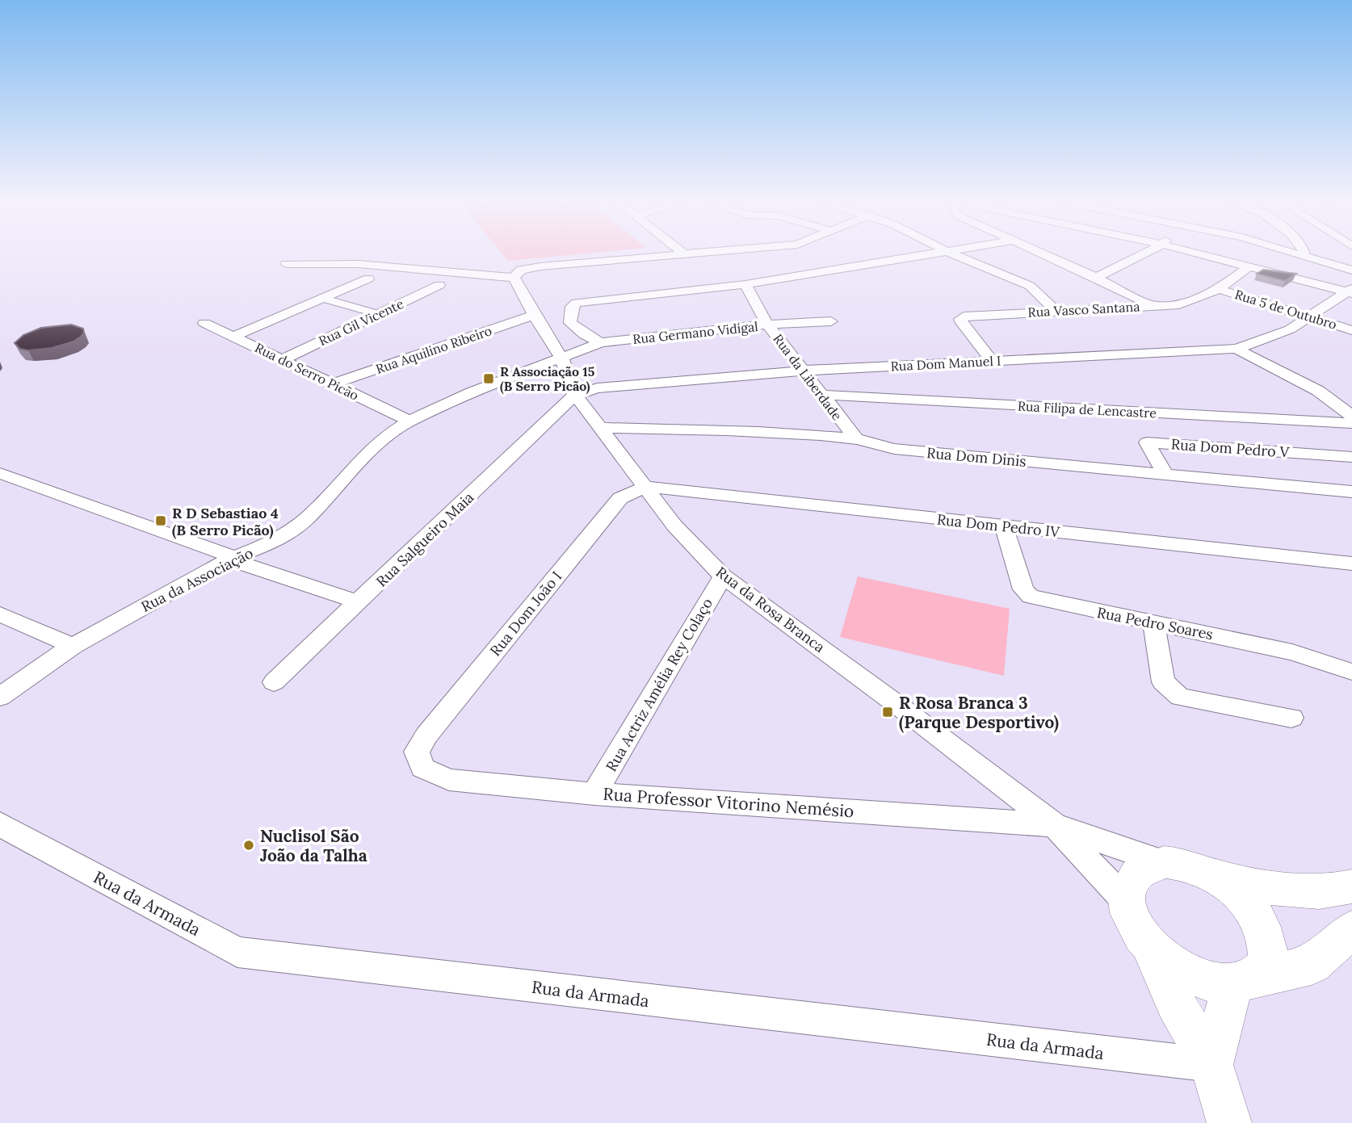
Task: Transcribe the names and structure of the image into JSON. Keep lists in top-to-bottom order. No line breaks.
{"streets":{"street":["Rua Vasco Santana","Rua 5 de Outubro","Rua Gil Vicente","Rua Germano Vidigal","Rua Aquilino Ribeiro","Rua Dom Manuel I","Rua do Serro Picão","Rua da Liberdade","Rua Filipa de Lencastre","Rua Dom Pedro V","Rua Dom Dinis","Rua Dom Pedro IV","Rua Salgueiro Maia","Rua da Associação","Rua da Rosa Branca","Rua Dom João I","Rua Pedro Soares","Rua Actriz Amélia Rey Colaço","Rua Professor Vitorino Nemésio","Rua da Armada"]},"crossings":[["Rua Vasco Santana","Rua 5 de Outubro"],["Rua Vasco Santana","Rua Dom Manuel I"],["Rua 5 de Outubro","Rua Dom Manuel I"],["Rua Gil Vicente","Rua do Serro Picão"],["Rua Germano Vidigal","Rua da Liberdade"],["Rua Germano Vidigal","Rua da Associação"],["Rua Germano Vidigal","Rua da Rosa Branca"],["Rua Aquilino Ribeiro","Rua do Serro Picão"],["Rua Aquilino Ribeiro","Rua da Rosa Branca"],["Rua Dom Manuel I","Rua da Liberdade"],["Rua Dom Manuel I","Rua Salgueiro Maia"],["Rua Dom Manuel I","Rua da Rosa Branca"],["Rua do Serro Picão","Rua da Associação"],["Rua da Liberdade","Rua Filipa de Lencastre"],["Rua da Liberdade","Rua Dom Dinis"],["Rua Dom Pedro V","Rua Dom Dinis"],["Rua Dom Dinis","Rua da Rosa Branca"],["Rua Dom Pedro IV","Rua da Rosa Branca"],["Rua Dom Pedro IV","Rua Dom João I"],["Rua Dom Pedro IV","Rua Pedro Soares"],["Rua Salgueiro Maia","Rua da Rosa Branca"],["Rua da Associação","Rua da Rosa Branca"],["Rua da Rosa Branca","Rua Dom João I"],["Rua da Rosa Branca","Rua Actriz Amélia Rey Colaço"],["Rua da Rosa Branca","Rua Professor Vitorino Nemésio"],["Rua Dom João I","Rua Professor Vitorino Nemésio"],["Rua Actriz Amélia Rey Colaço","Rua Professor Vitorino Nemésio"]],"places":{"transit":["R Associação 15 (B Serro Picão)","R D Sebastiao 4 (B Serro Picão)","R Rosa Branca 3 (Parque Desportivo)"],"other":["Nuclisol São João da Talha"]}}
